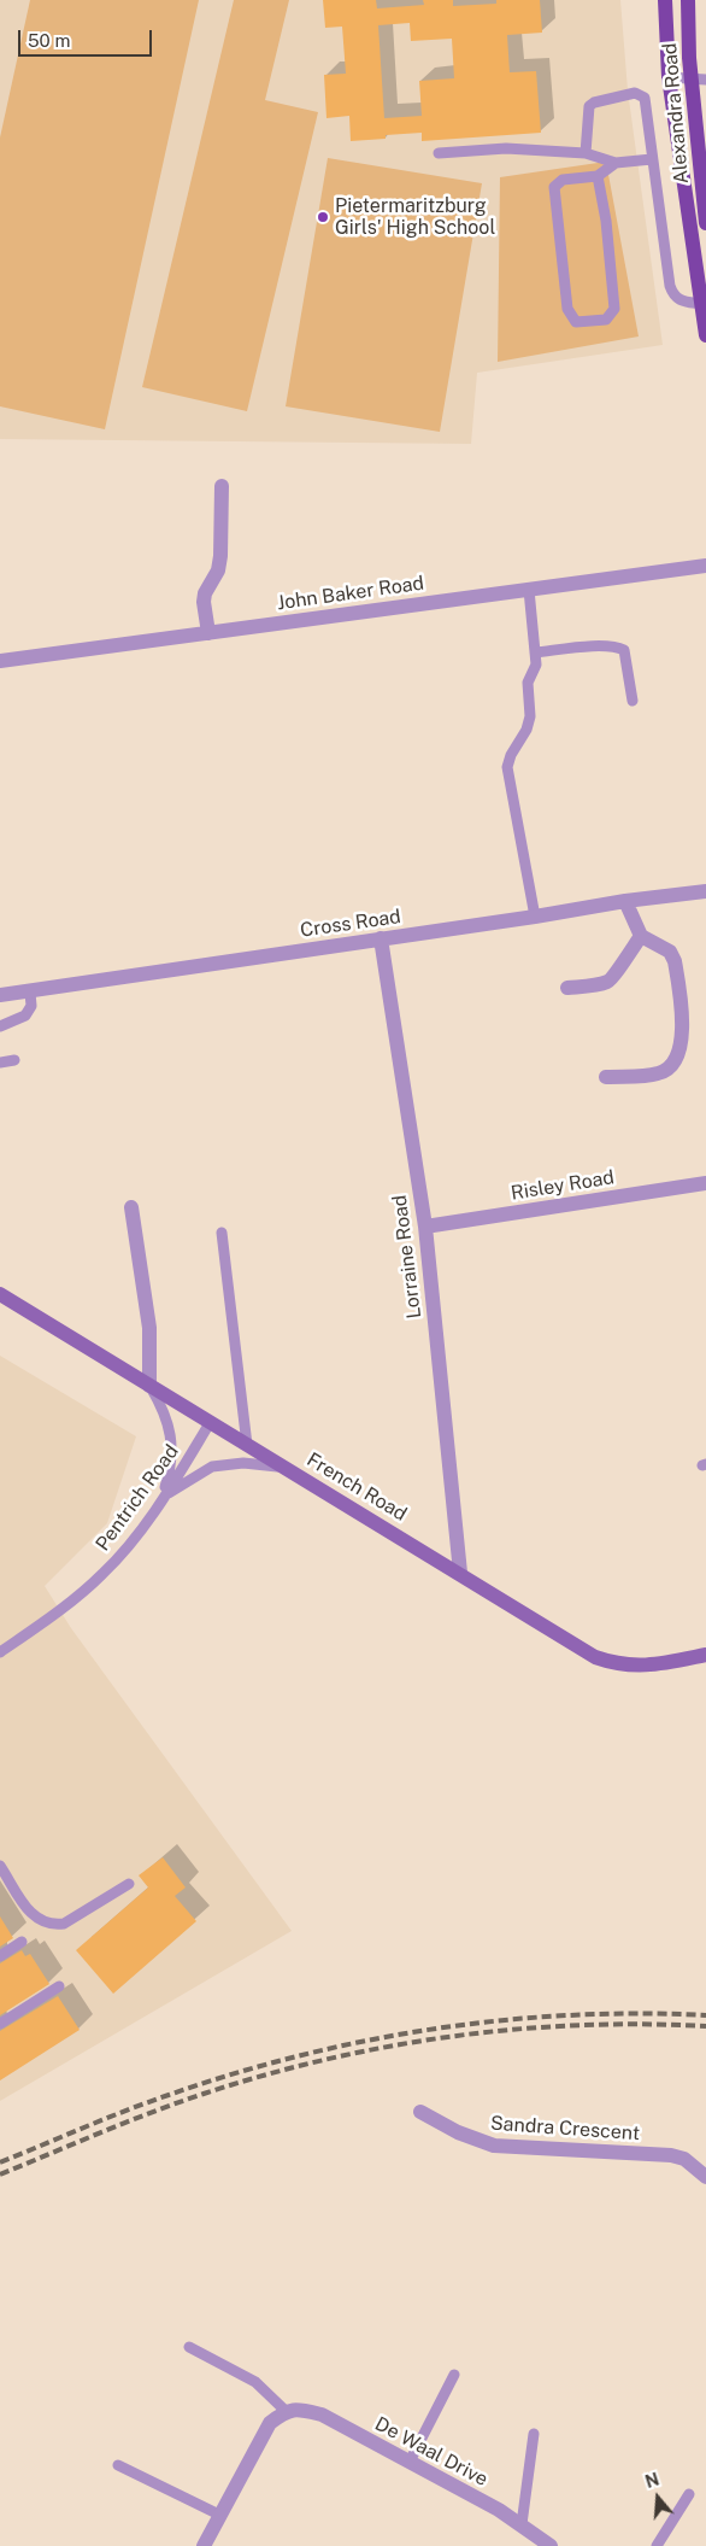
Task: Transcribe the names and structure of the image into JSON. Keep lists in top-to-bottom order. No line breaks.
{"streets":{"main road":["Alexandra Road"],"street":["John Baker Road","Cross Road","Risley Road","Lorraine Road","French Road","Sandra Crescent","De Waal Drive"],"lane":["Pentrich Road"]},"crossings":[["Cross Road","Lorraine Road"],["Risley Road","Lorraine Road"],["Lorraine Road","French Road"],["French Road","Pentrich Road"]],"places":["Pietermaritzburg Girls' High School"],"scale_bar":"50 m","north":"top"}
